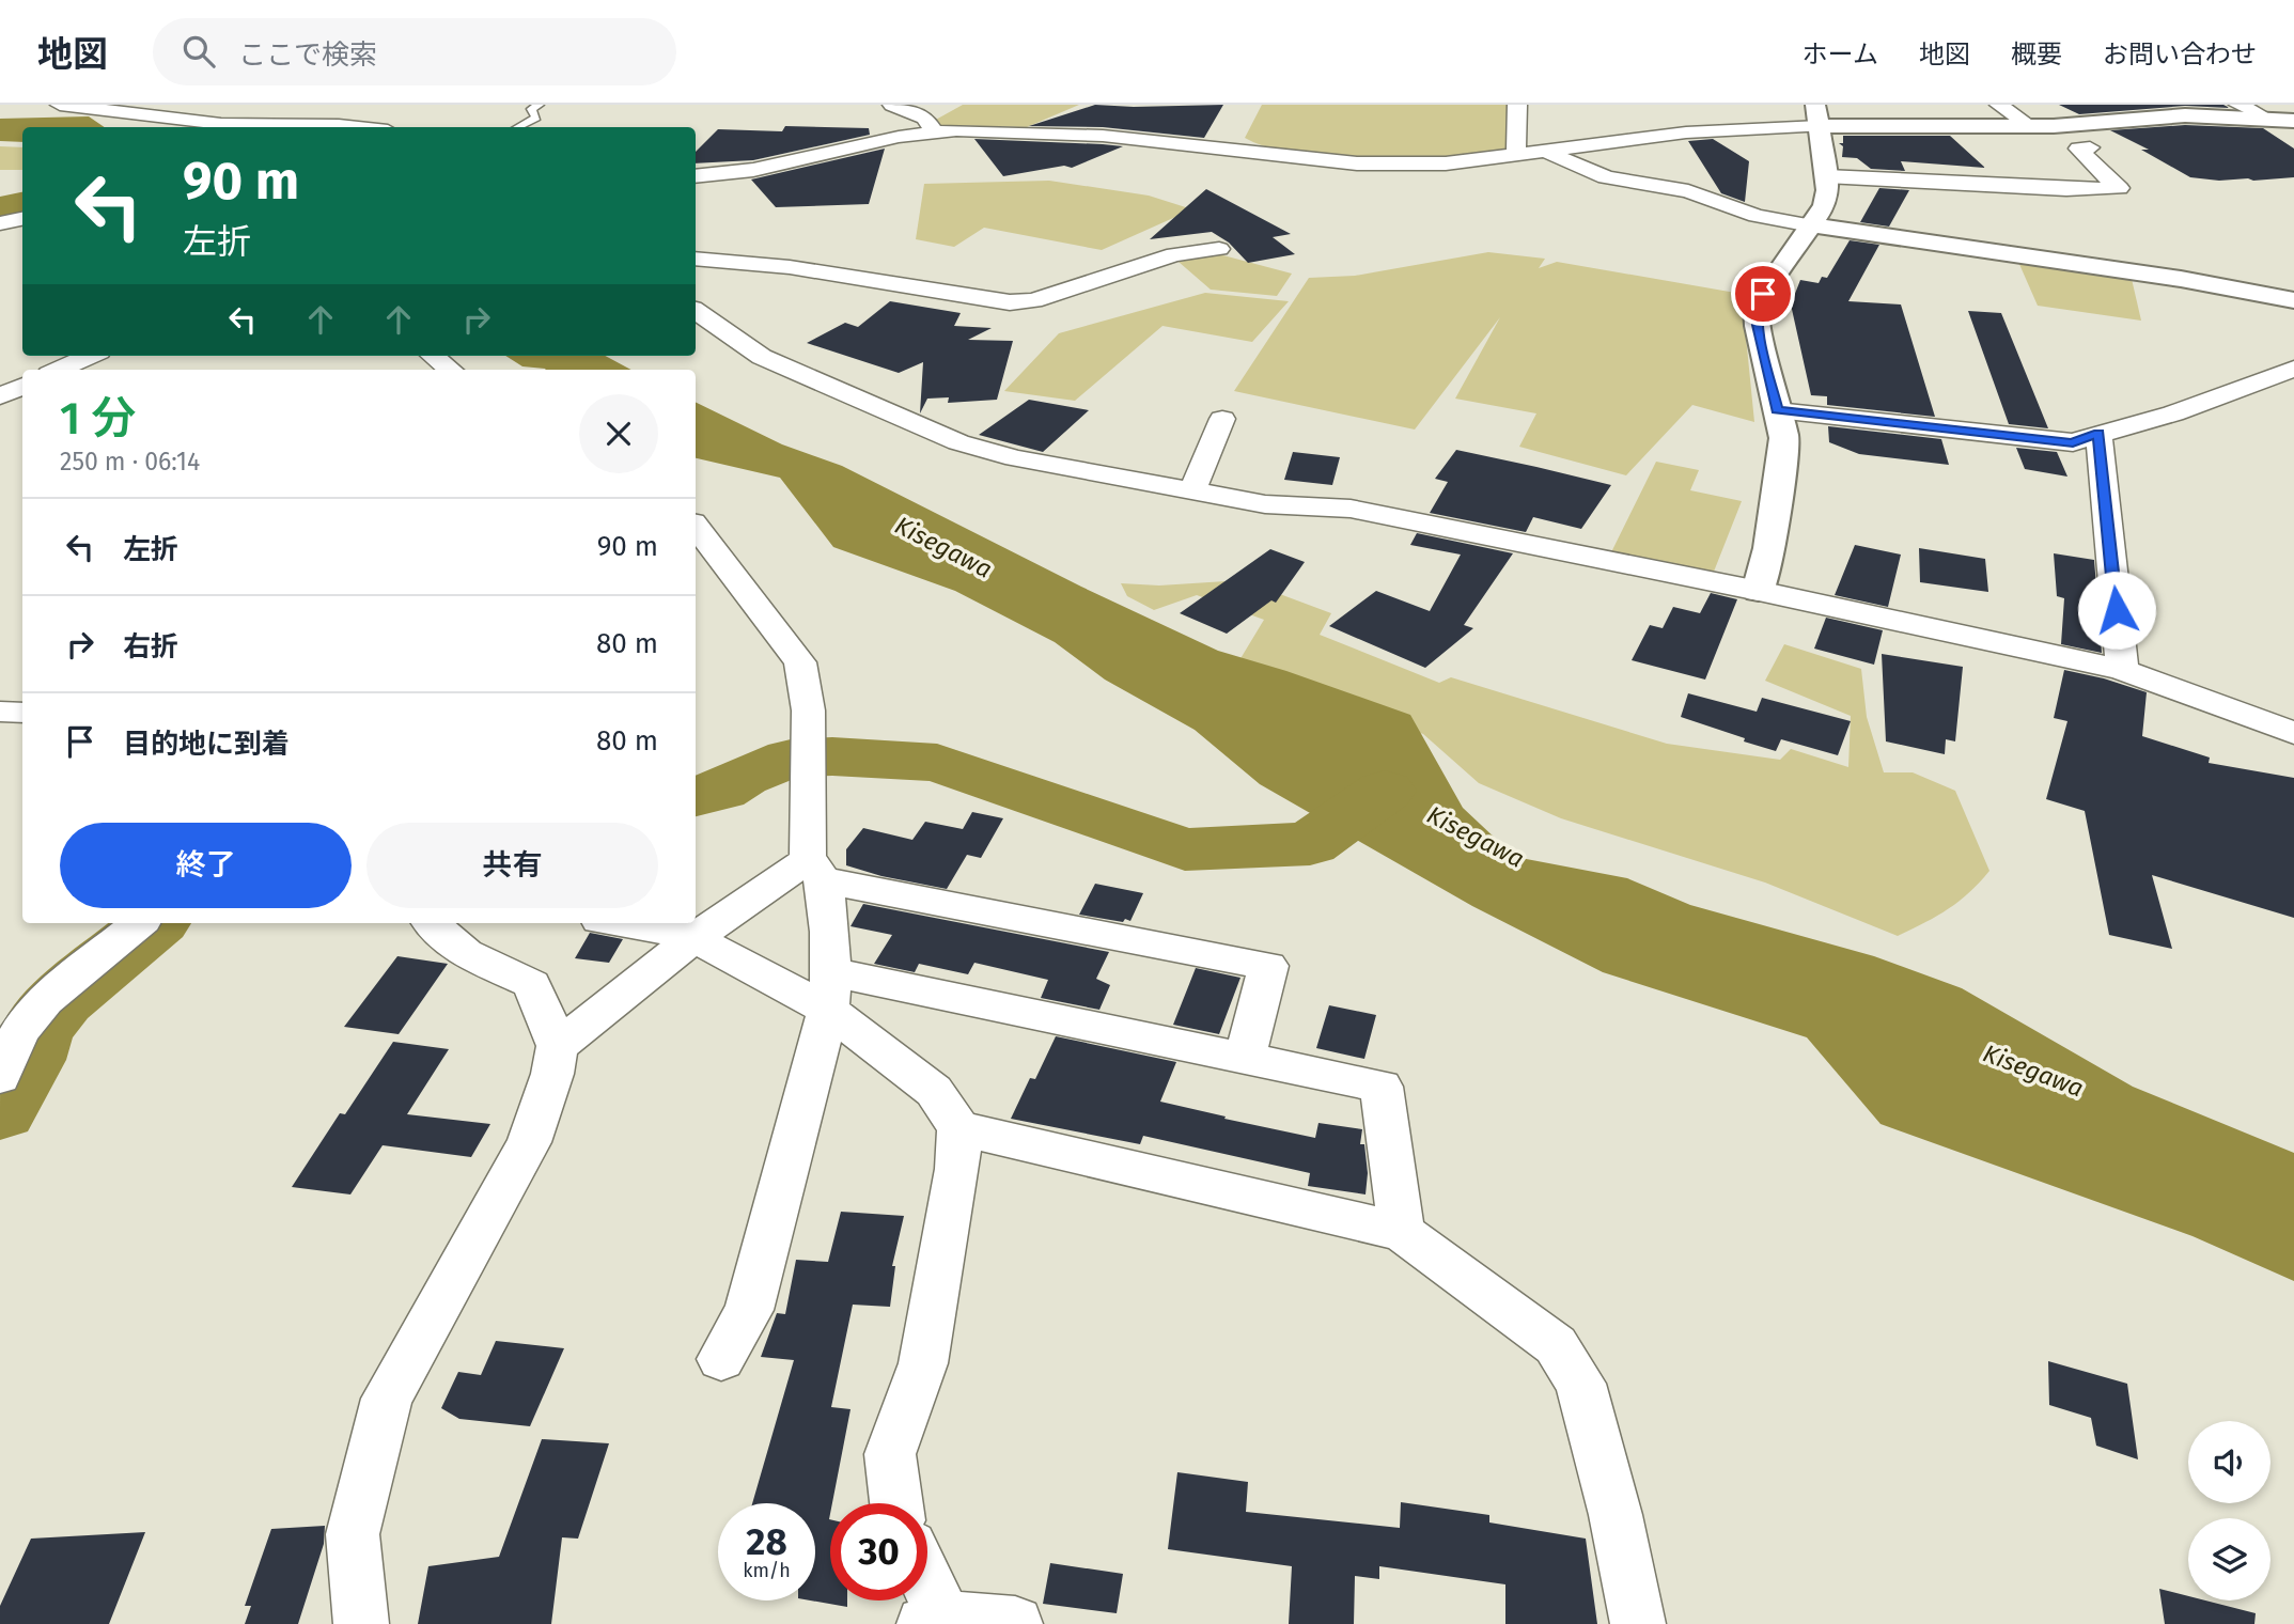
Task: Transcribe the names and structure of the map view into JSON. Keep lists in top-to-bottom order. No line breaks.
{"water":["Kisegawa"],"page":{"header":"地図","search":"ここで検索","nav":["ホーム","地図","概要","お問い合わせ"],"turn":["90 m","左折"],"heading":["1 分","250 m · 06:14"],"list":[{"name":"左折","value":"90 m"},{"name":"右折","value":"80 m"},{"name":"目的地に到着","value":"80 m"}],"buttons":["終了","共有"],"speed":"28 km/h","limit":"30"}}
